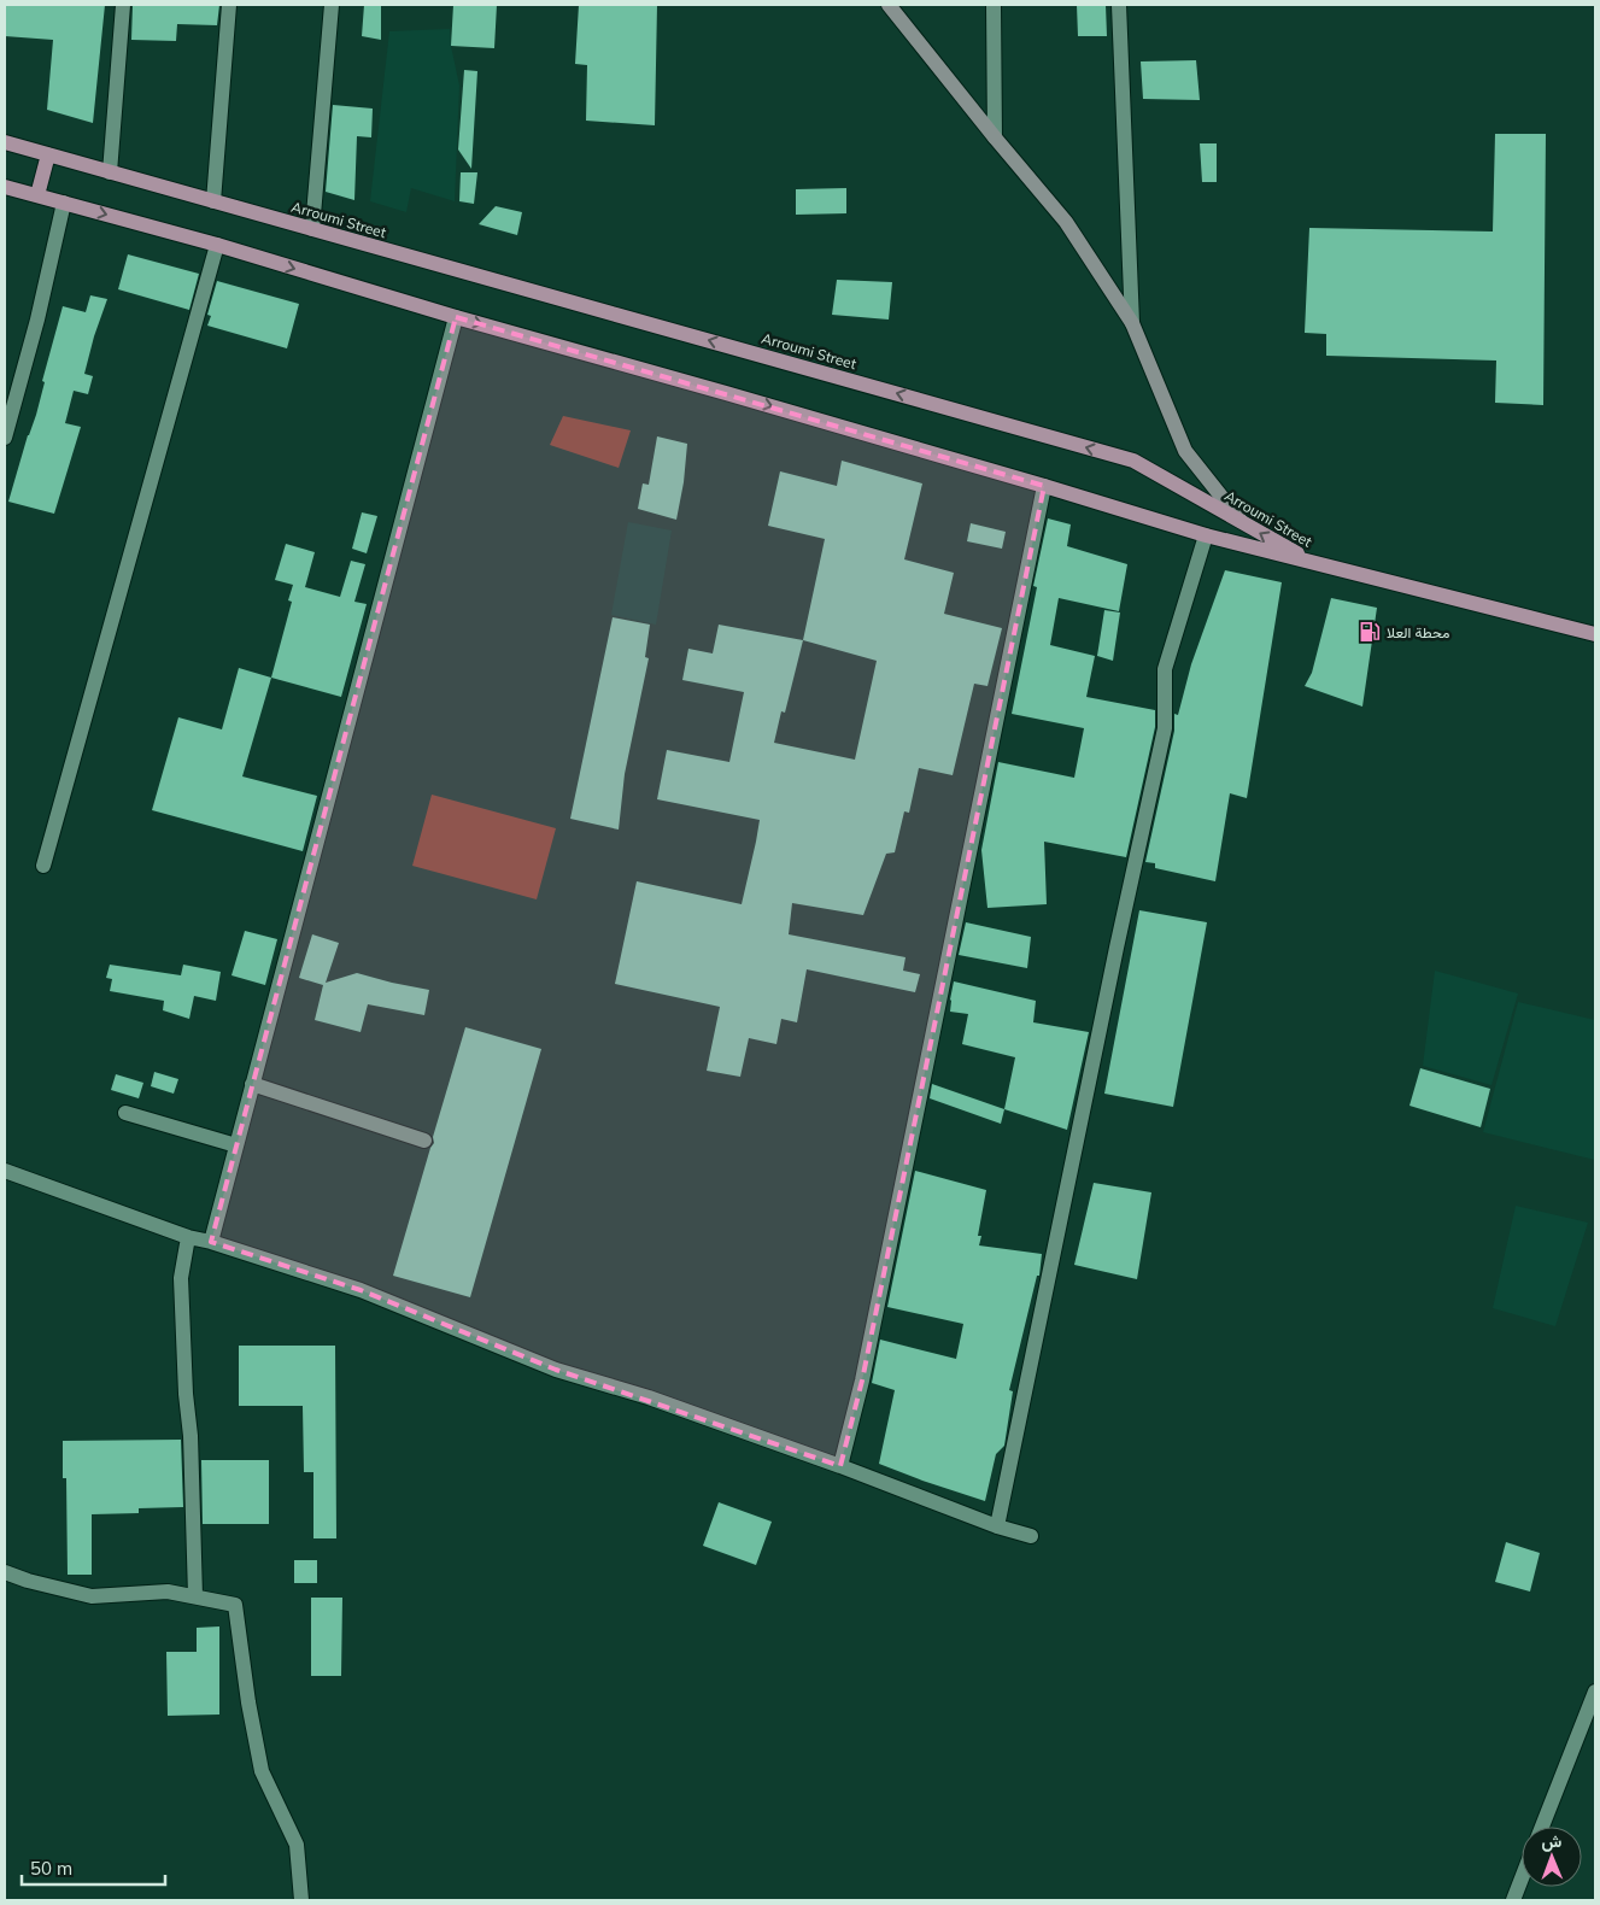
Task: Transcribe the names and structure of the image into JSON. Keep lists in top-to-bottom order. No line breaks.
{"streets":{"main road":["Arroumi Street"]},"places":{"fuel station":["محطة العلا"]},"scale_bar":"50 m","north":"top"}
